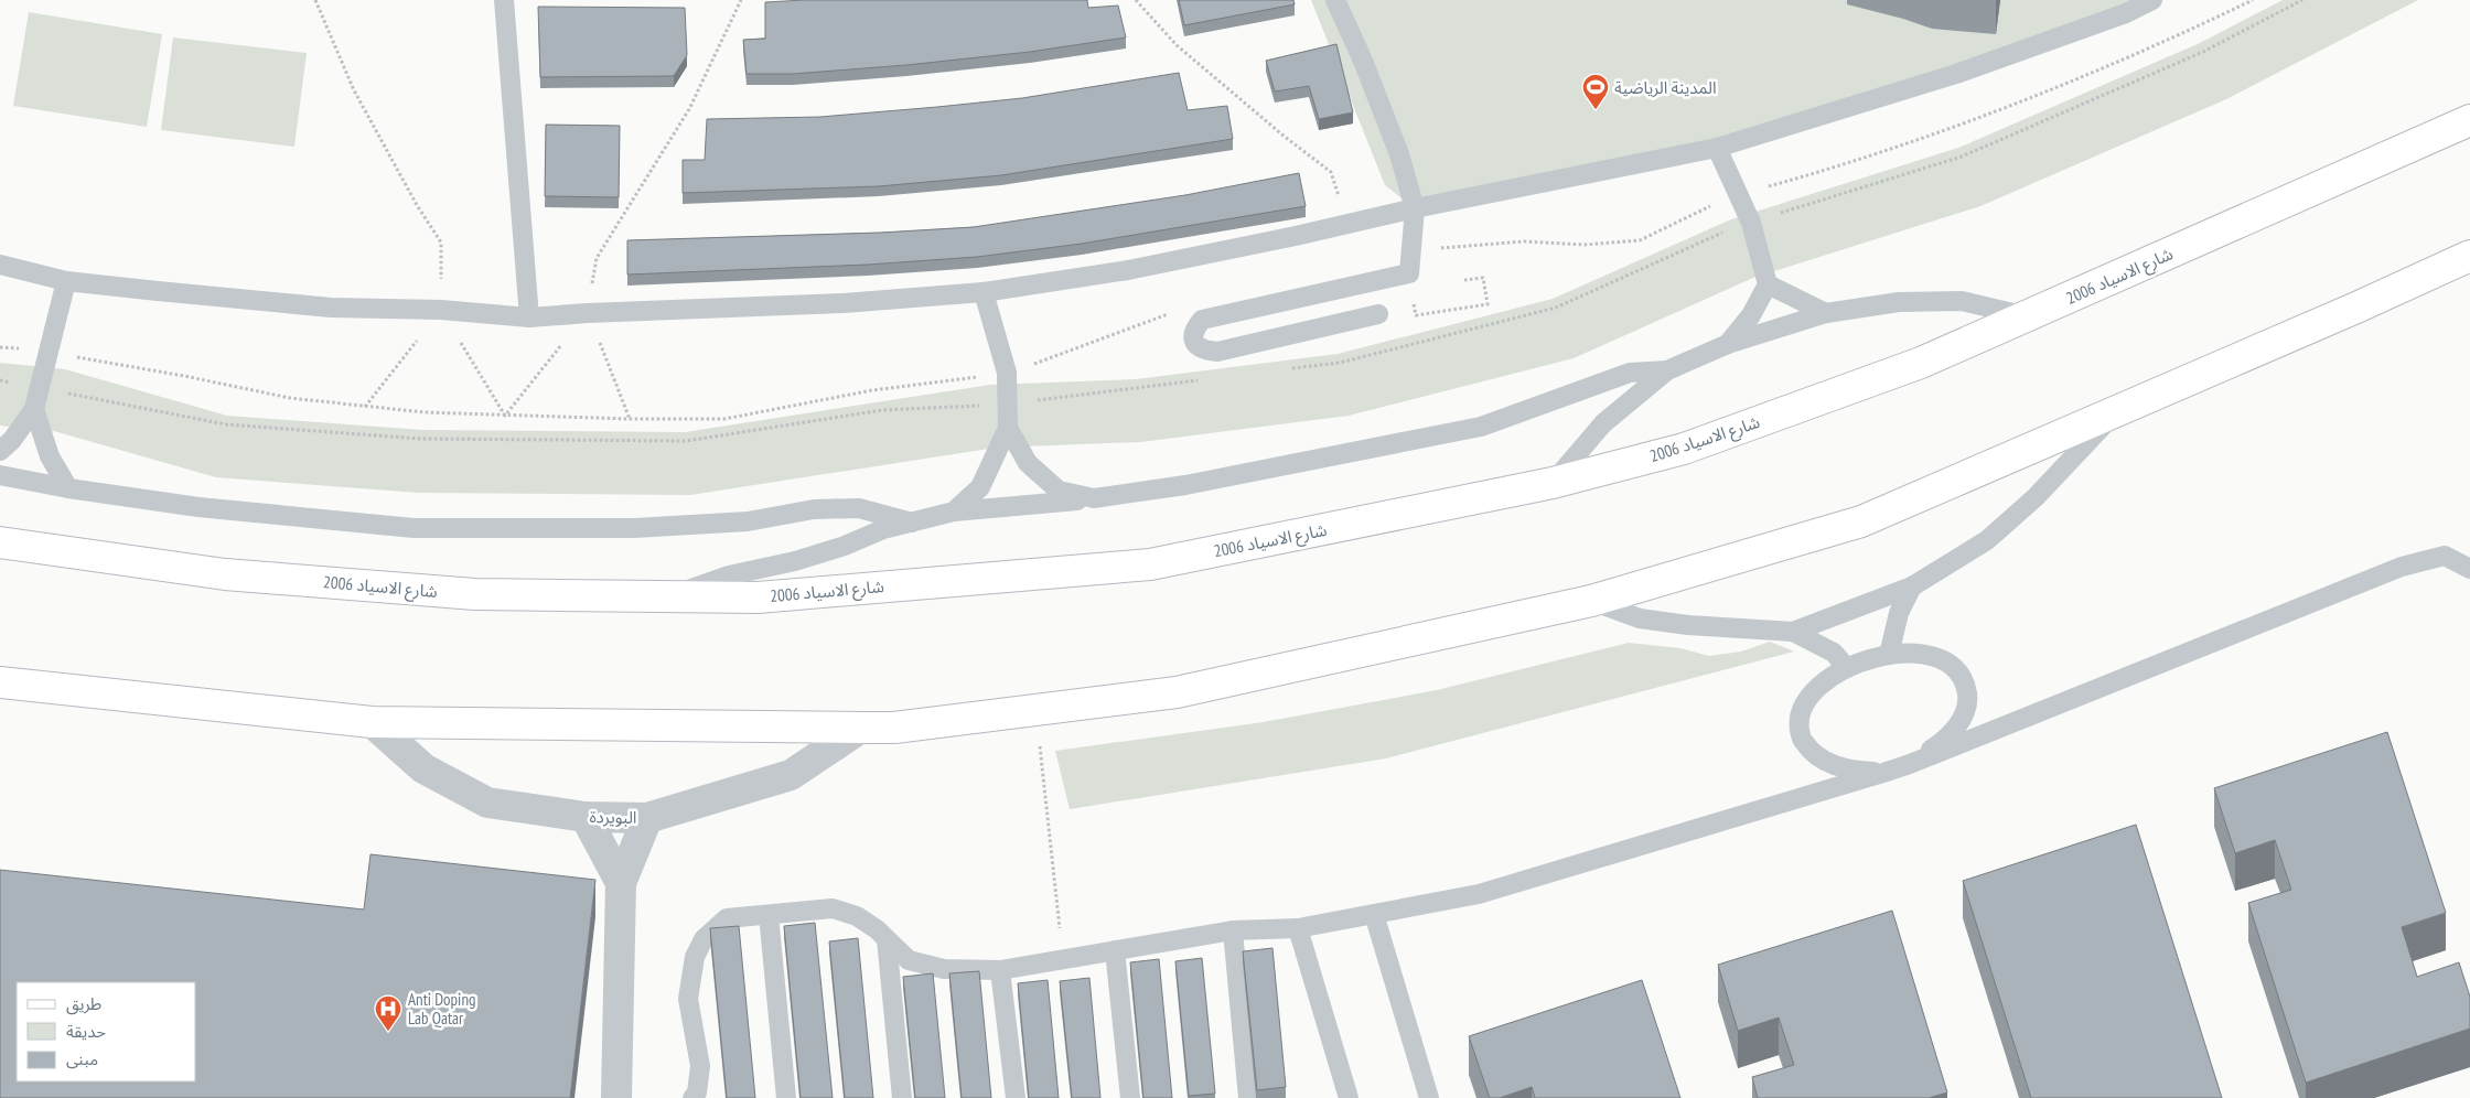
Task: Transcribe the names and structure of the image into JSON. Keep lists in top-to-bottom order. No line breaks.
{"streets":{"main road":["شارع الاسياد 2006"],"street":["البويردة"]},"places":{"sports":["المدينة الرياضية"],"hospital":["Anti Doping Lab Qatar"]},"legend":["طريق","حديقة","مبنى"]}
